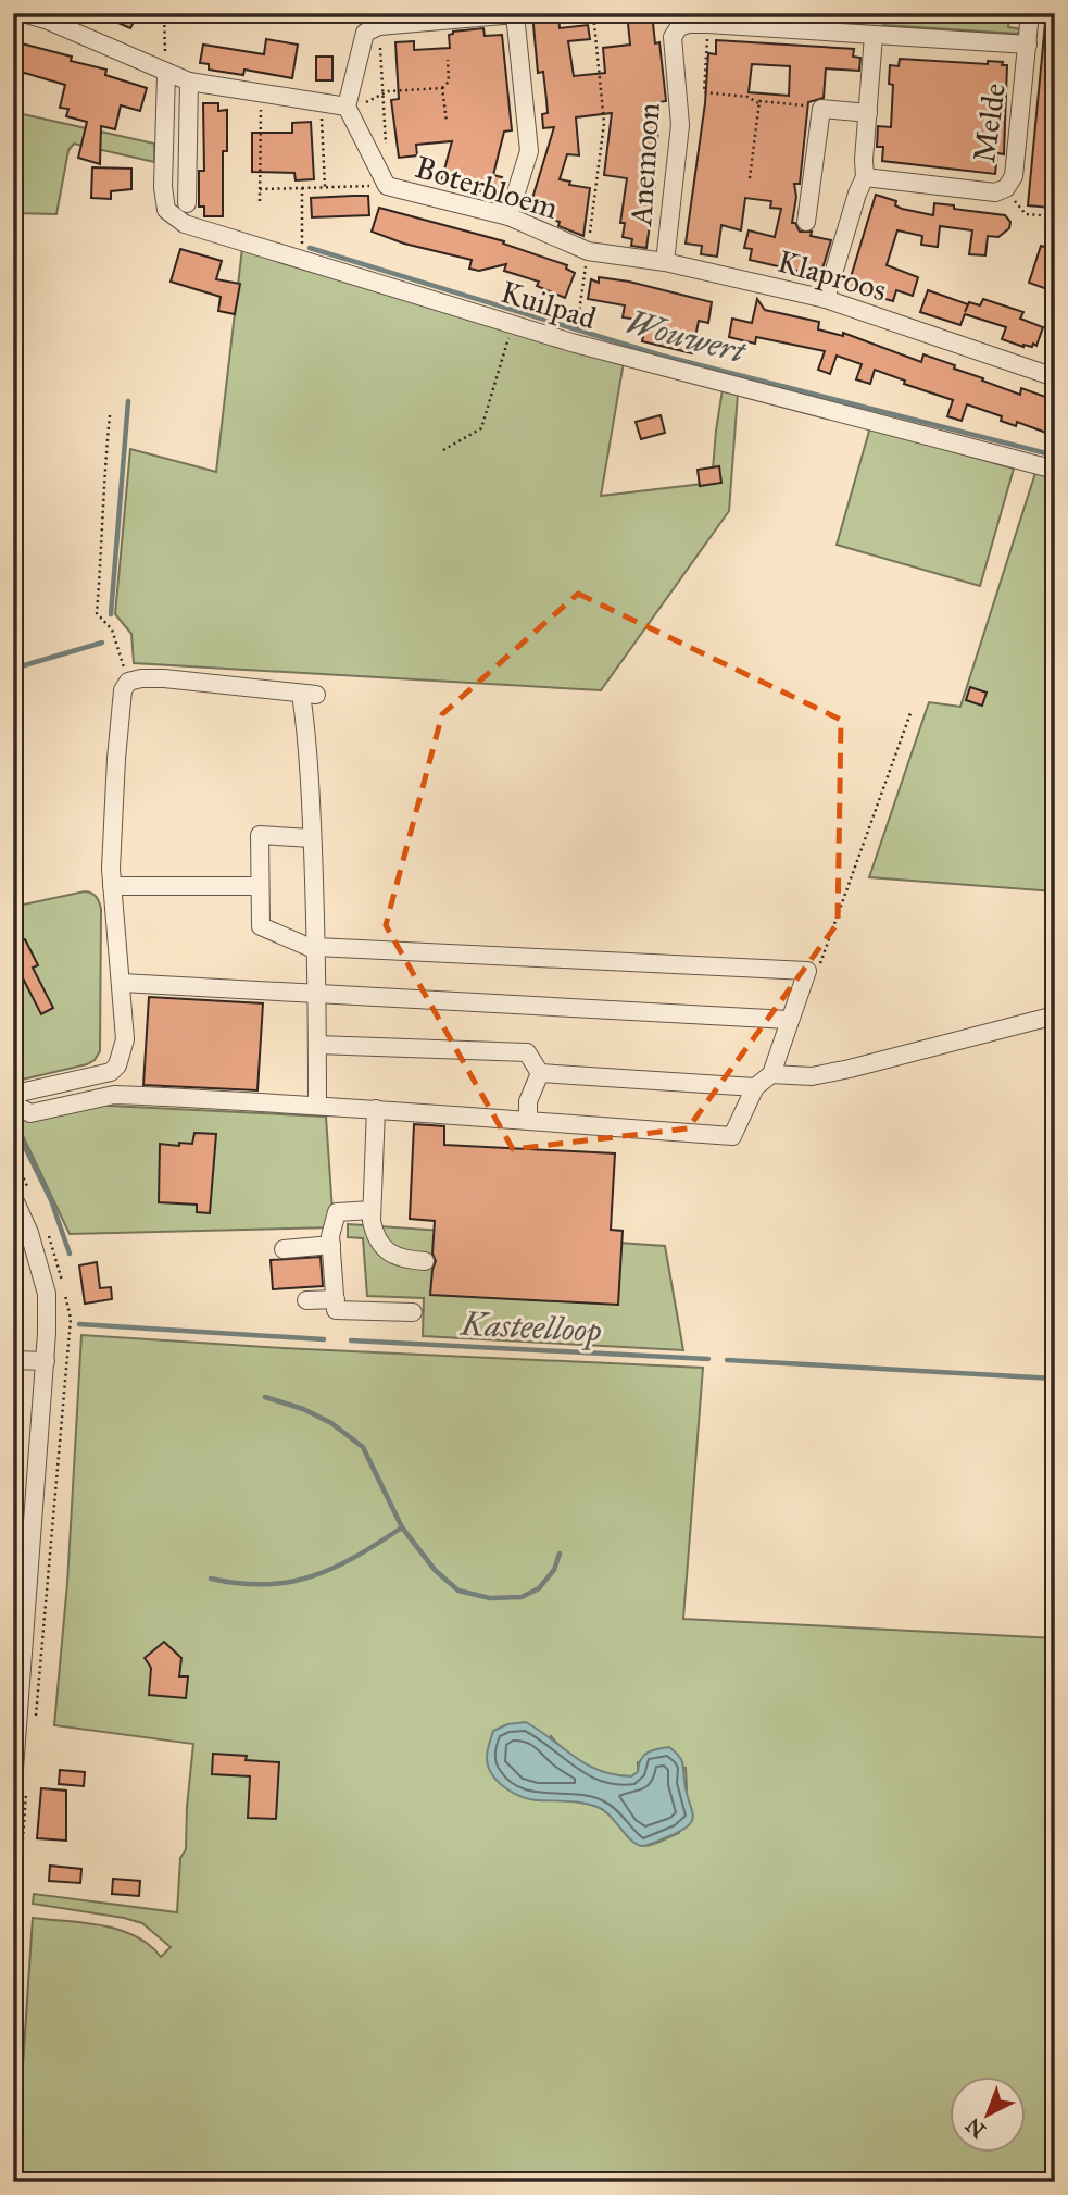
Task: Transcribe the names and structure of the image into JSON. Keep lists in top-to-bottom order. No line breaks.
{"streets":{"street":["Melde","Anemoon","Boterbloem","Klaproos","Kuilpad"]},"crossings":[["Melde","Anemoon"],["Anemoon","Klaproos"],["Boterbloem","Klaproos"]],"water":["Wouwert","Kasteelloop"],"north":"bottom left"}
